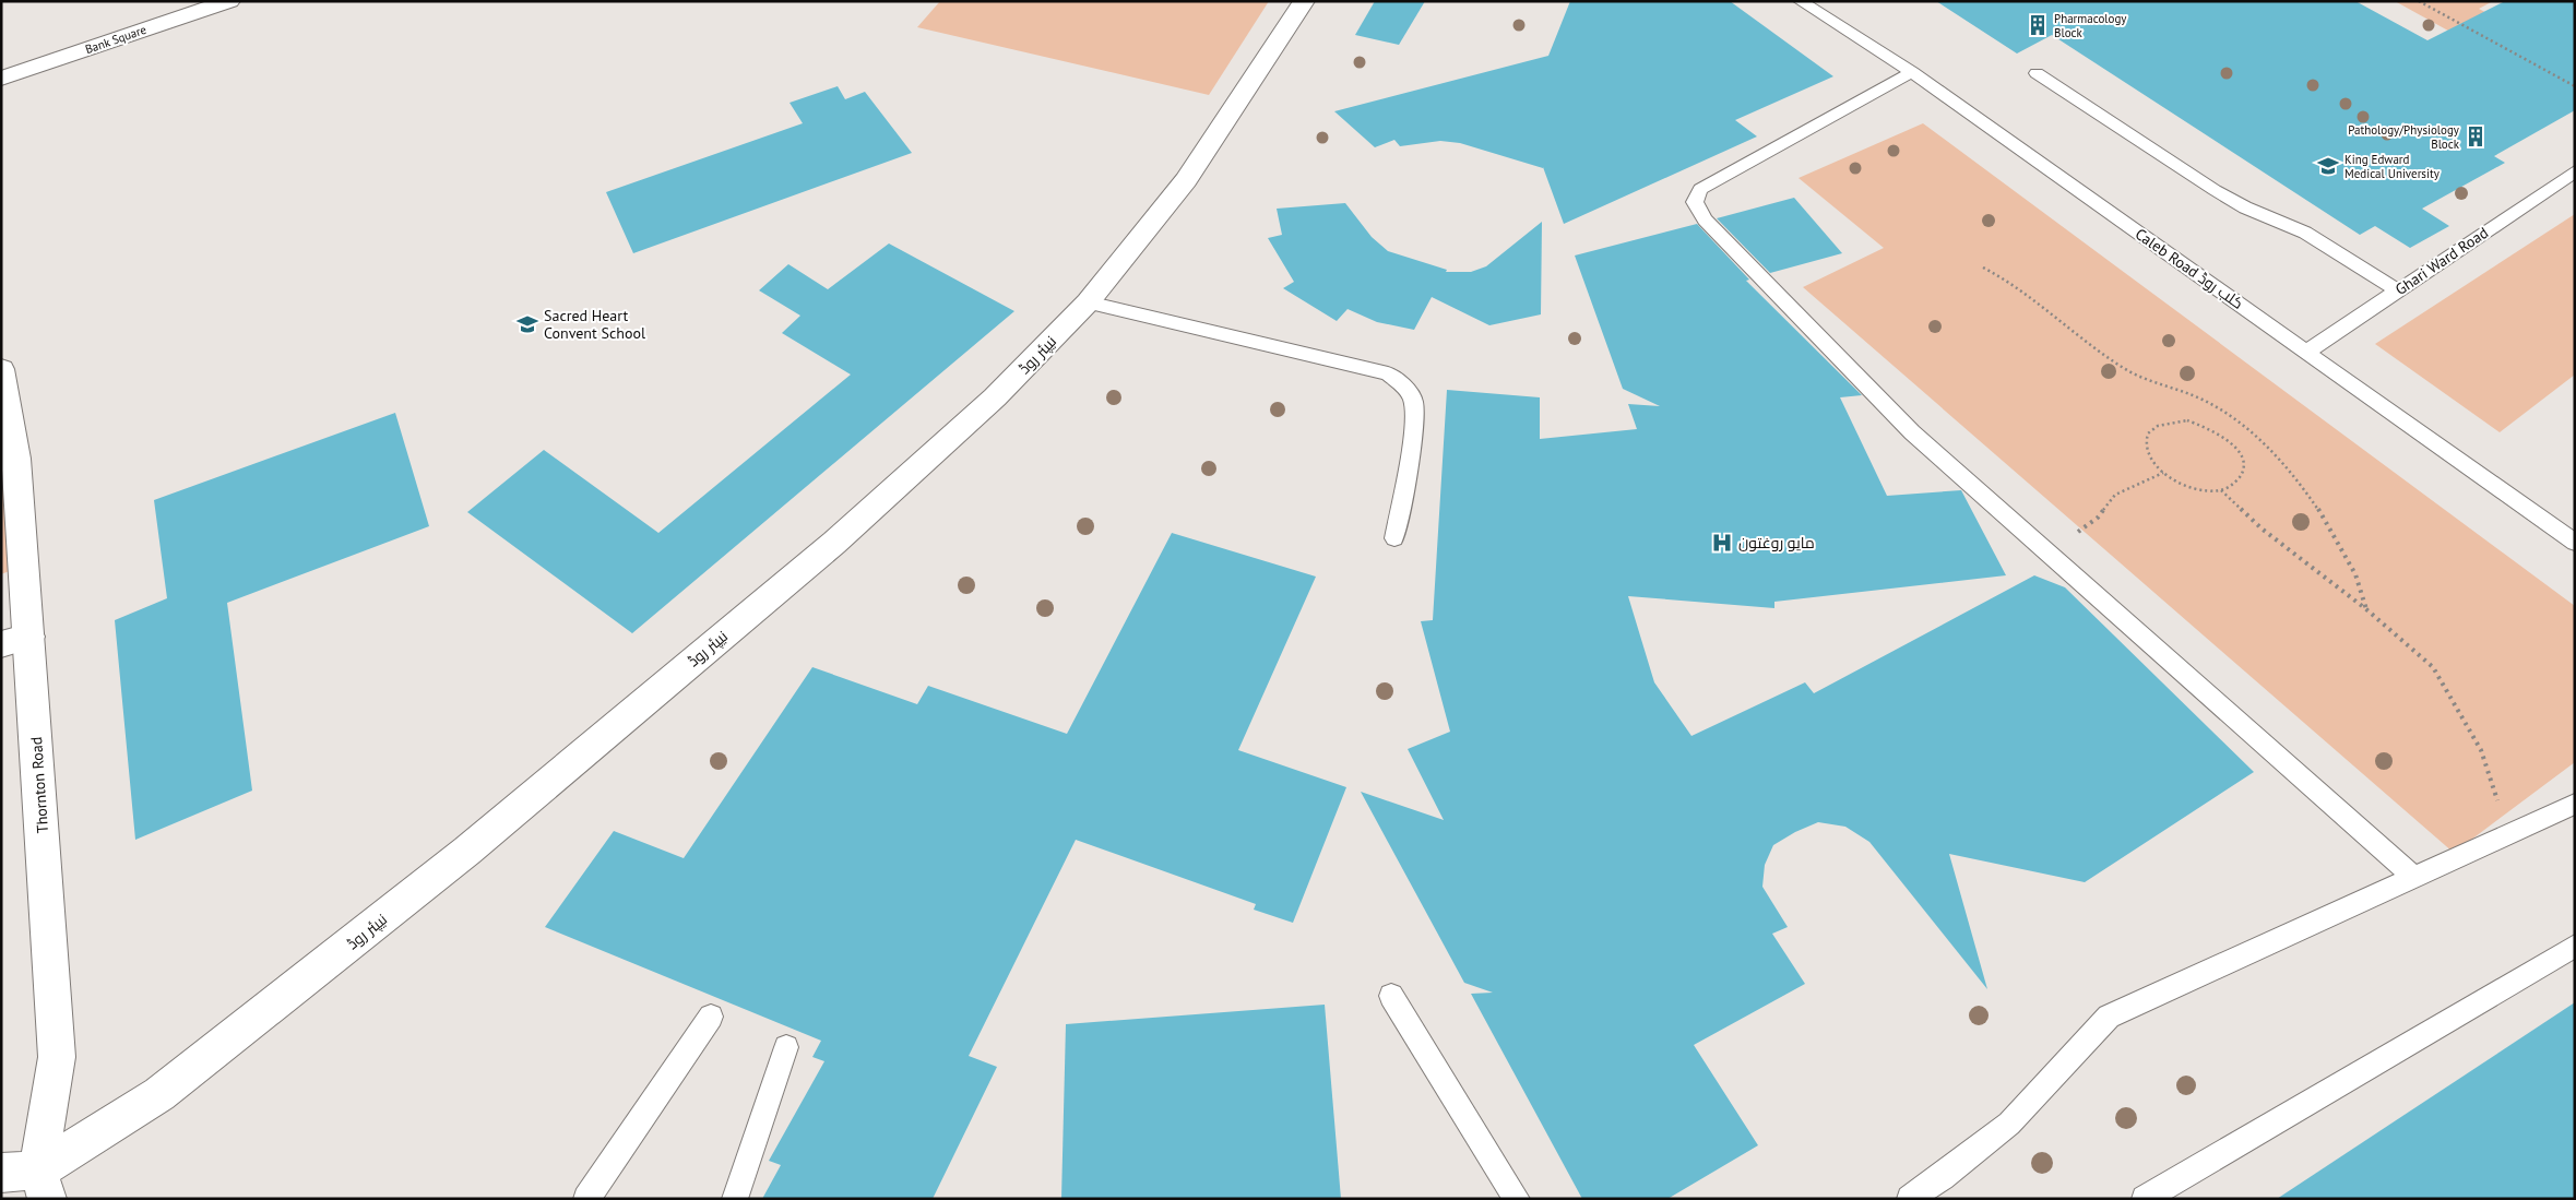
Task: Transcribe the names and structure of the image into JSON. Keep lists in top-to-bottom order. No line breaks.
{"streets":{"street":["Bank Square","نیپئر روڈ","Thornton Road"],"lane":["Ghari Ward Road","Caleb Road کلب روڈ"]},"crossings":[["Ghari Ward Road","Caleb Road کلب روڈ"],["نیپئر روڈ","Thornton Road"]],"places":{"building":["Pharmacology Block","Pathology/Physiology Block"],"school or university":["King Edward Medical University","Sacred Heart Convent School"],"hospital":["مایو روغتون"]}}
